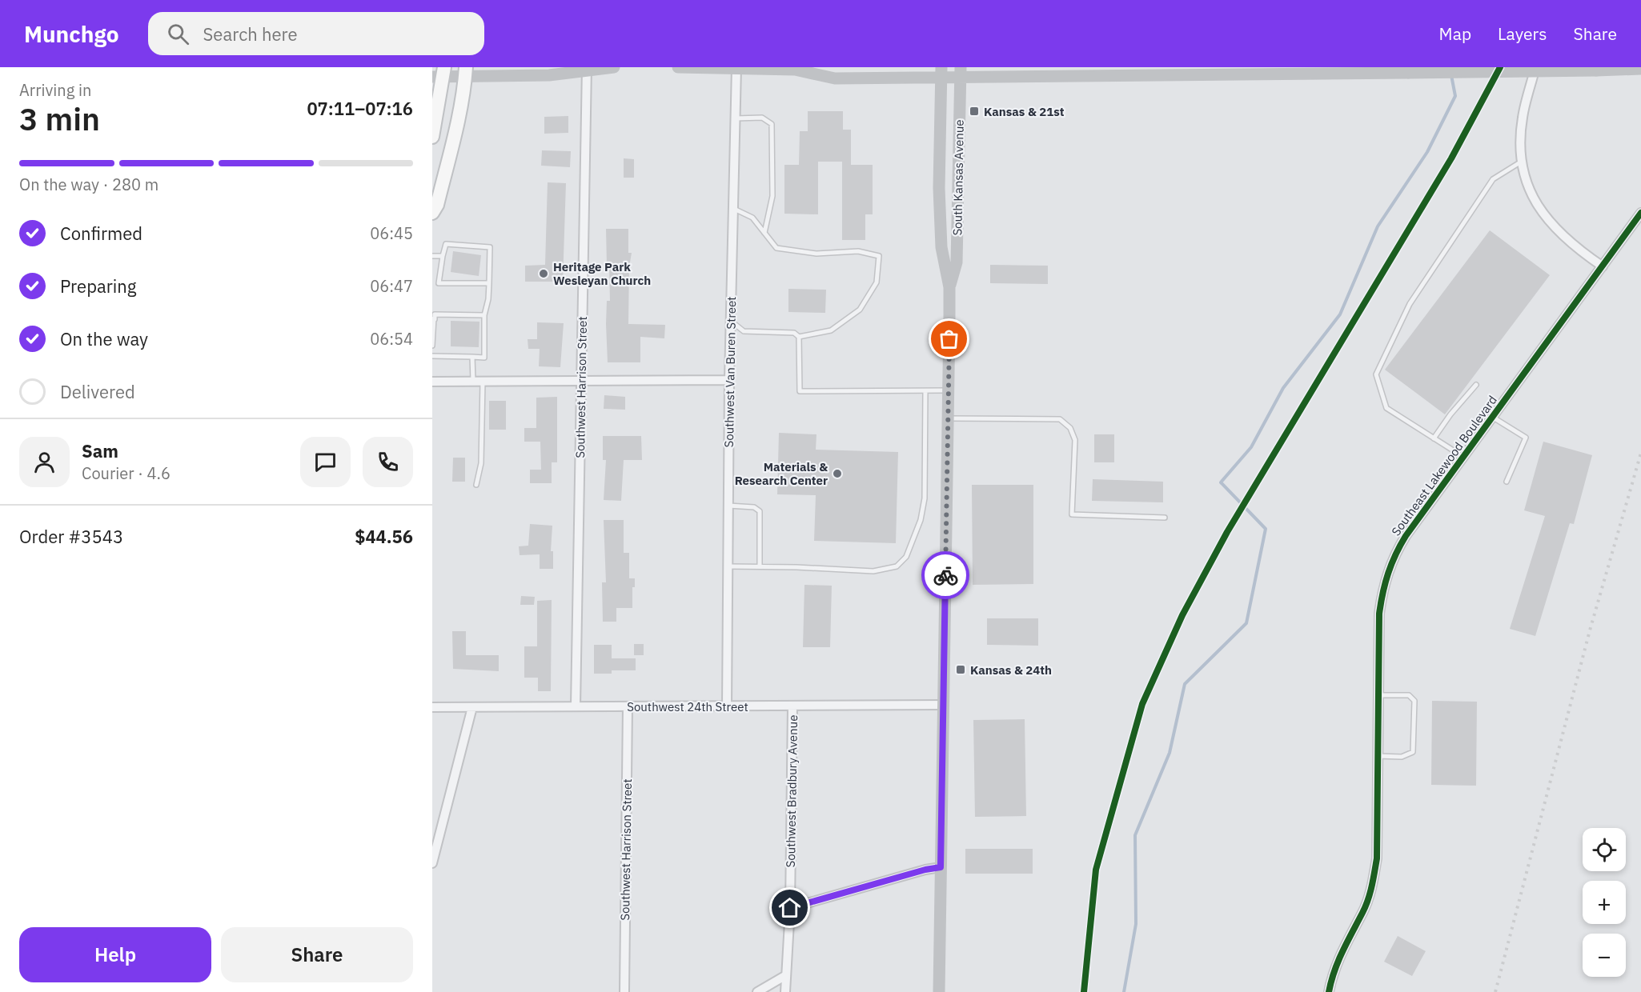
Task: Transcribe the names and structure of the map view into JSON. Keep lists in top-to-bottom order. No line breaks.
{"streets":{"main road":["South Kansas Avenue"],"street":["Southwest Van Buren Street","Southwest Harrison Street","Southeast Lakewood Boulevard","Southwest 24th Street","Southwest Bradbury Avenue"]},"crossings":[["South Kansas Avenue","Southwest 24th Street"],["Southwest Van Buren Street","Southwest 24th Street"],["Southwest Harrison Street","Southwest 24th Street"],["Southwest 24th Street","Southwest Bradbury Avenue"]],"places":{"transit":["Kansas & 21st","Kansas & 24th"],"other":["Heritage Park Wesleyan Church","Materials & Research Center"]},"page":{"header":"Munchgo","search":"Search here","nav":["Map","Layers","Share"],"heading":["3 min","Arriving in","07:11–07:16"],"panel":["Sam","Courier · 4.6","Order #3543","$44.56"],"bar":"On the way · 280 m","list":[["Confirmed","06:45"],["Preparing","06:47"],["On the way","06:54"],"Delivered"],"map_buttons":["+","−"],"buttons":["Help","Share"]}}
